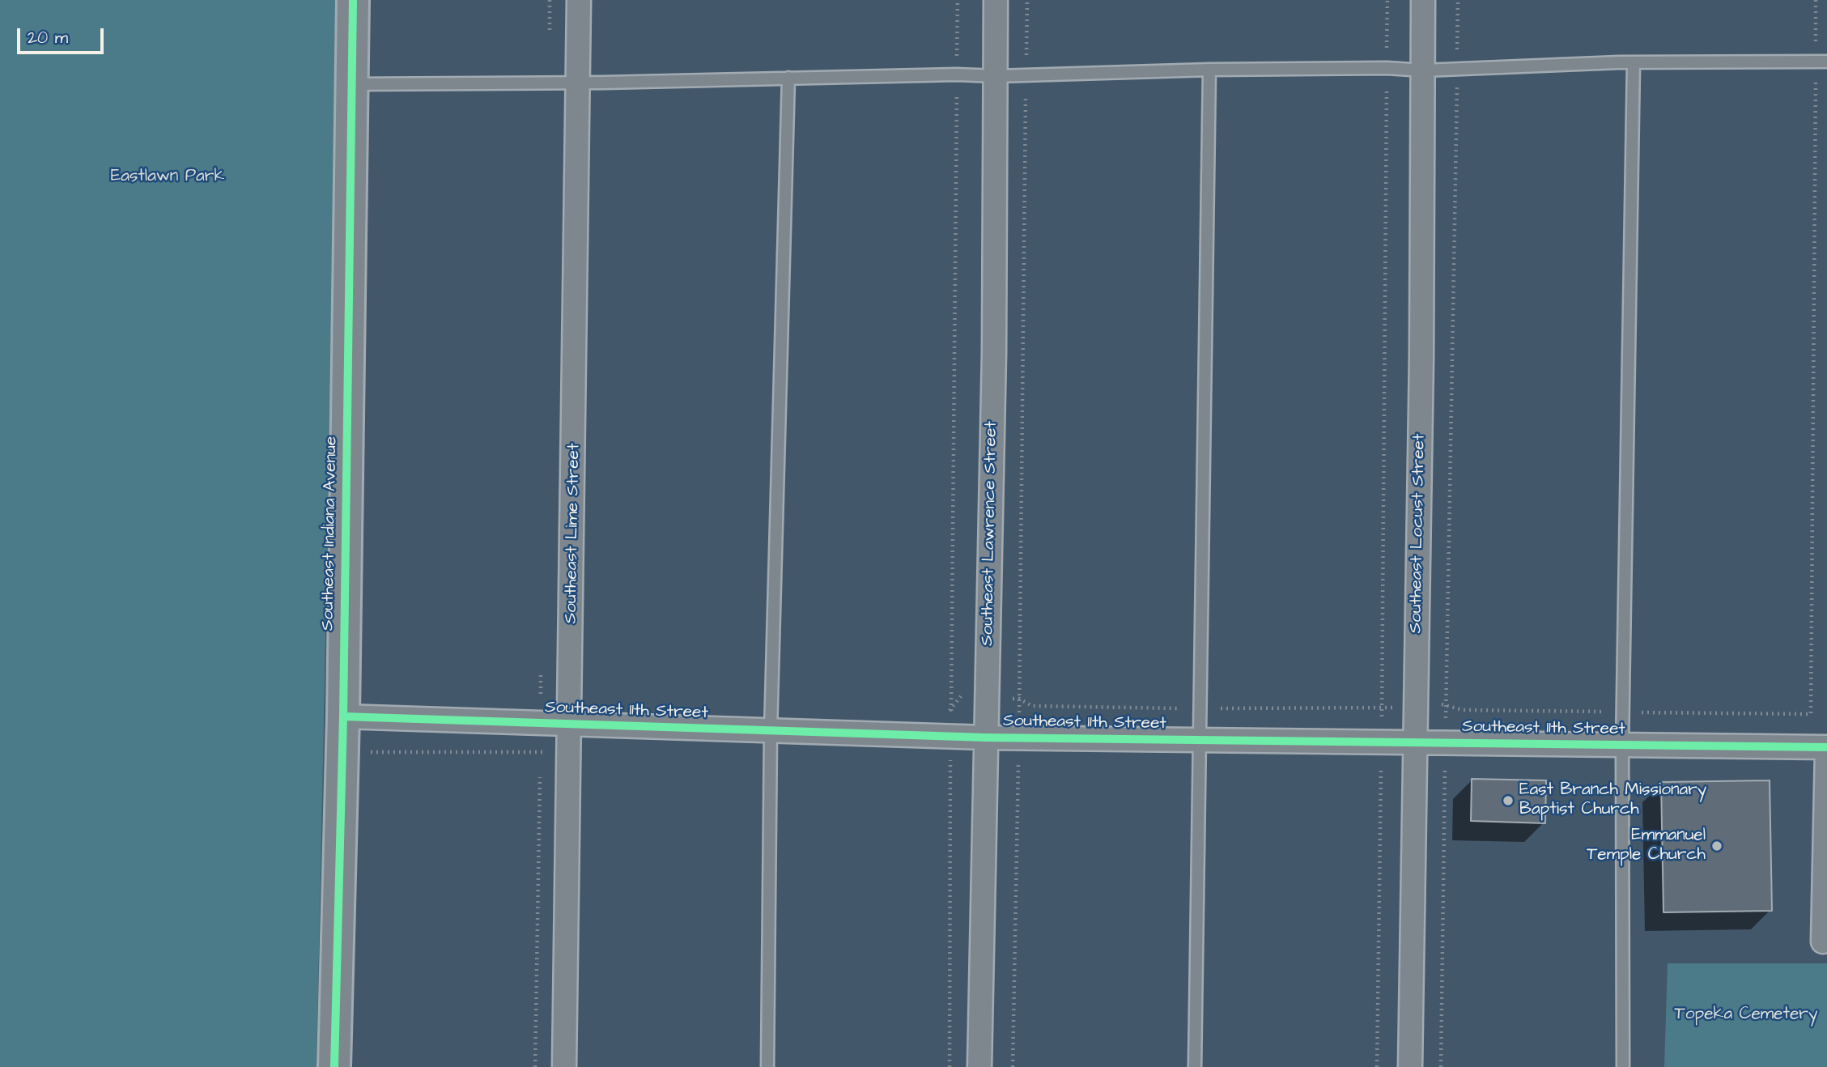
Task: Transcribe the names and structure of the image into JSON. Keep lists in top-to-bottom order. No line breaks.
{"streets":{"street":["Southeast Indiana Avenue","Southeast Lime Street","Southeast Lawrence Street","Southeast Locust Street","Southeast 11th Street"]},"crossings":[["Southeast Indiana Avenue","Southeast 11th Street"],["Southeast Lime Street","Southeast 11th Street"],["Southeast Lawrence Street","Southeast 11th Street"],["Southeast Locust Street","Southeast 11th Street"]],"parks":["Eastlawn Park","Topeka Cemetery"],"places":["East Branch Missionary Baptist Church","Emmanuel Temple Church"],"scale_bar":"20 m"}
